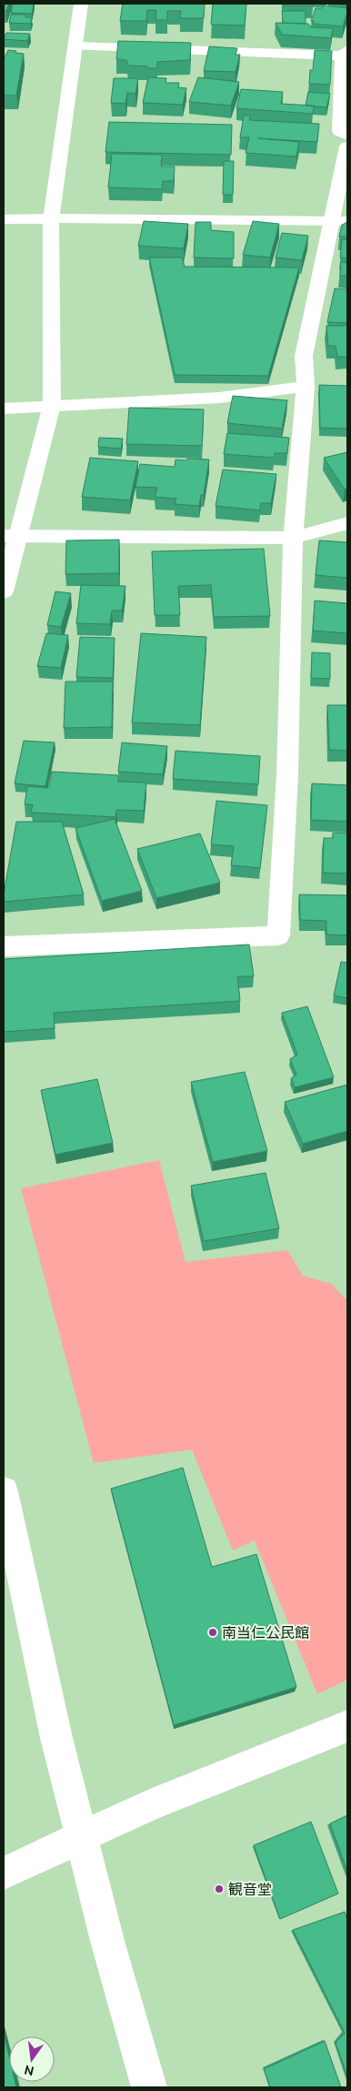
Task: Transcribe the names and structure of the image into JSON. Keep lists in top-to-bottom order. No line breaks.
{"places":["南当仁公民館","観音堂"],"north":"bottom"}
